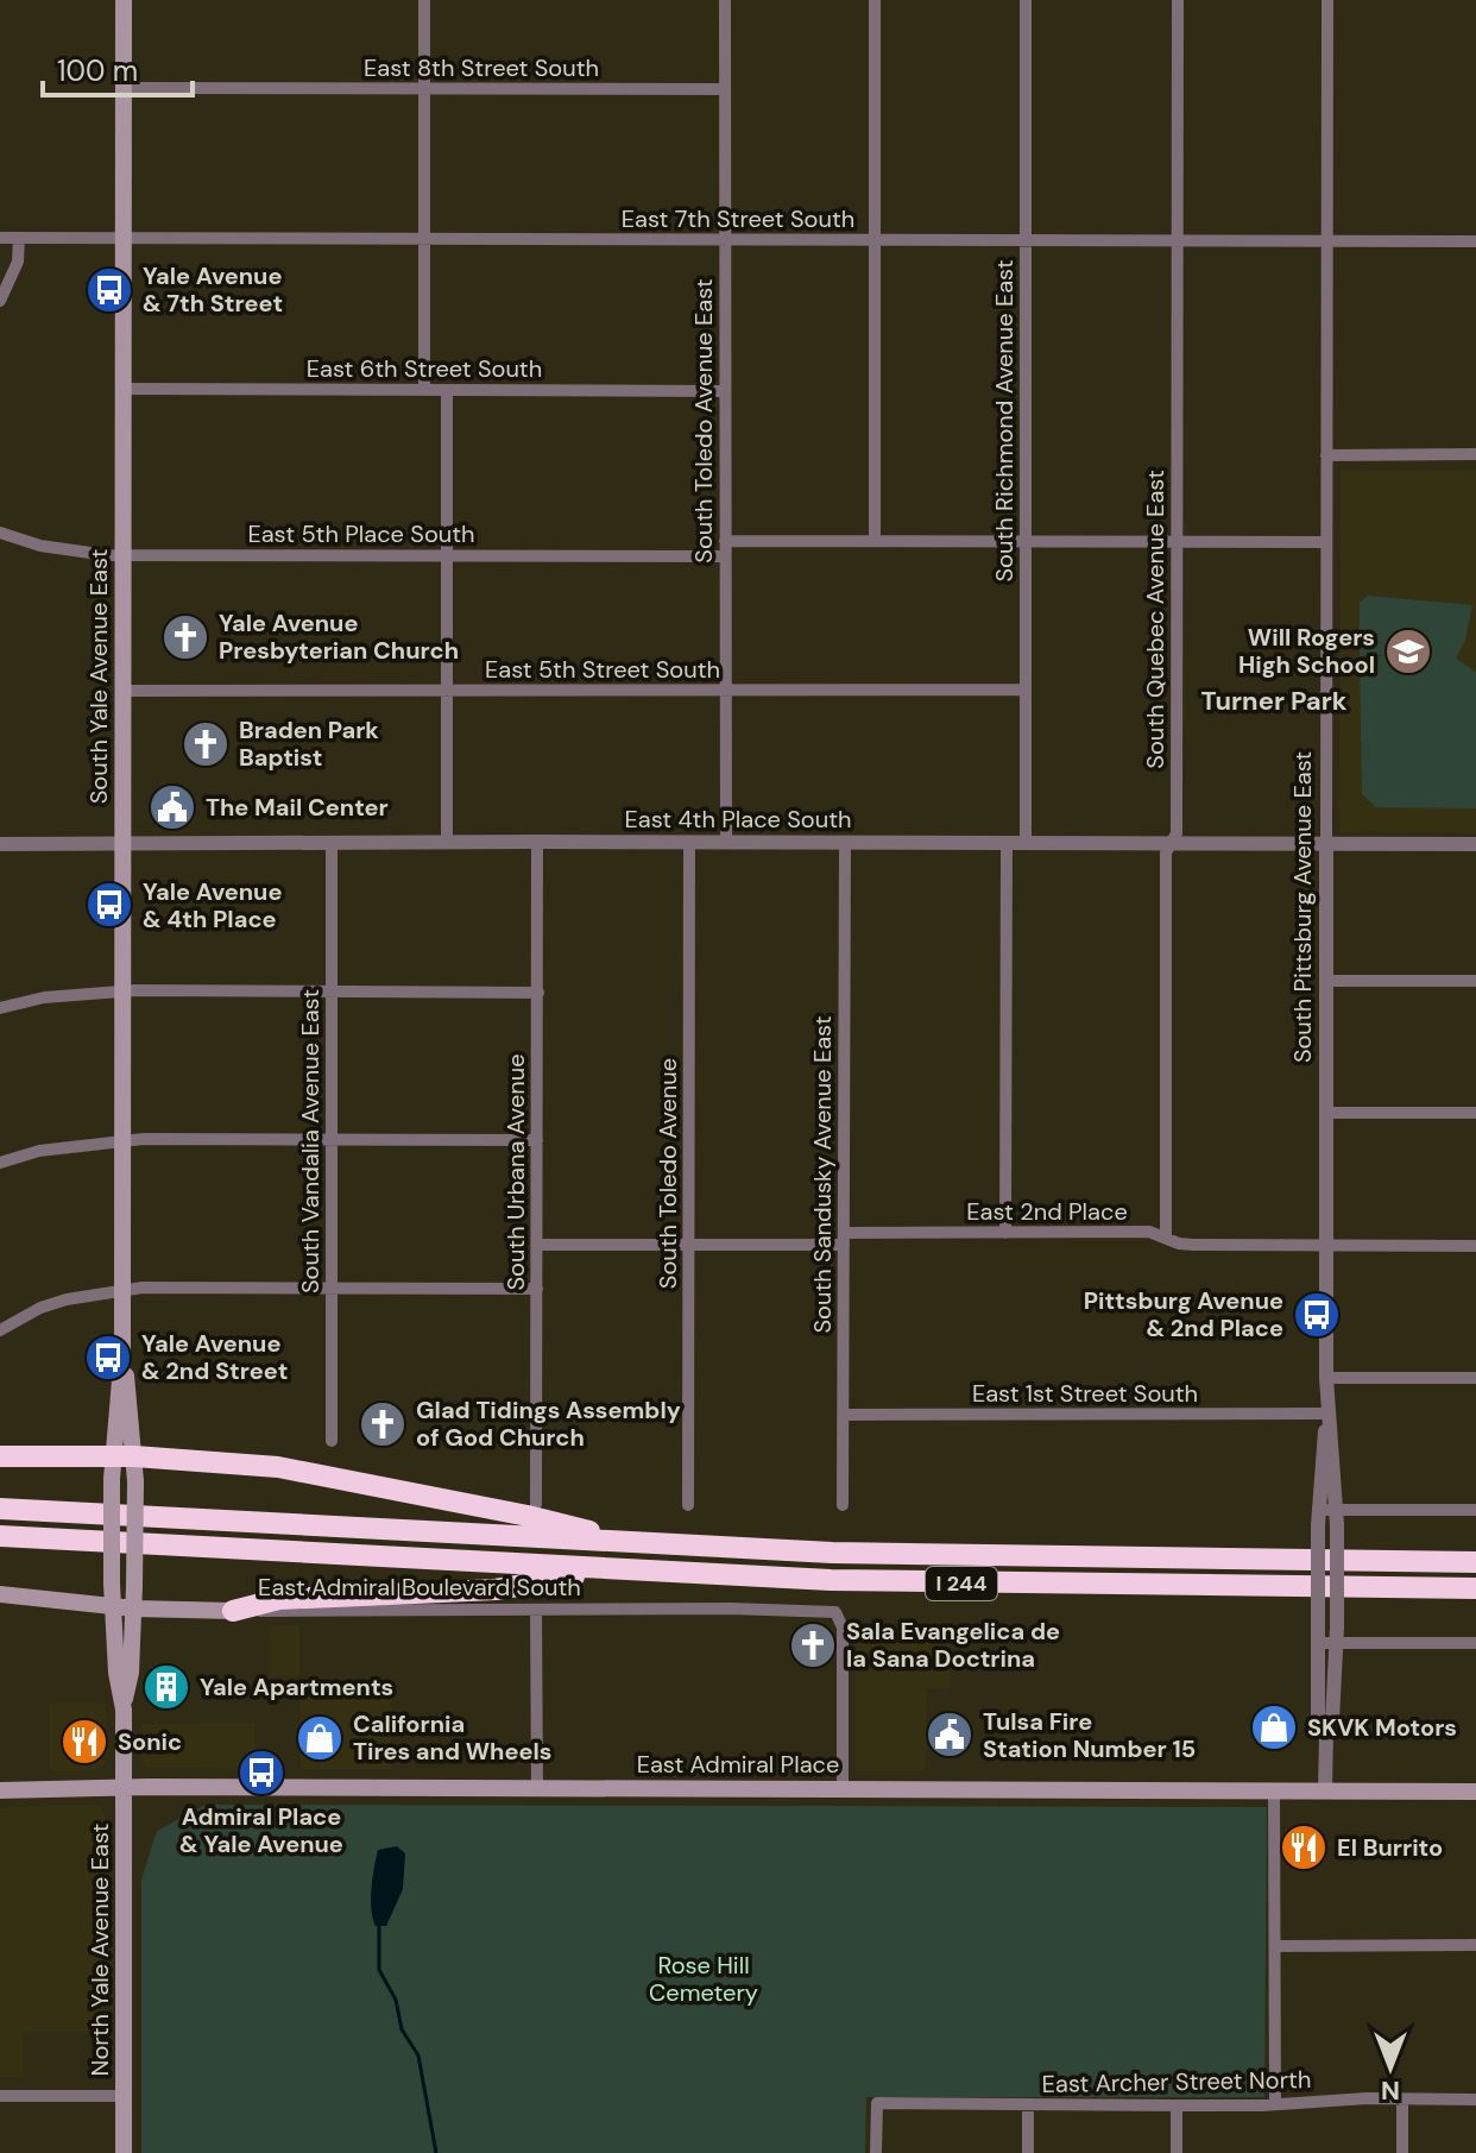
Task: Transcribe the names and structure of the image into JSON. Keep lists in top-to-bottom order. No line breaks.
{"streets":{"highway":["I 244"],"main road":["South Yale Avenue East","East Admiral Boulevard South","East Admiral Place","North Yale Avenue East"],"street":["East 8th Street South","East 7th Street South","East 6th Street South","South Toledo Avenue East","South Richmond Avenue East","East 5th Place South","South Quebec Avenue East","East 5th Street South","East 4th Place South","South Pittsburg Avenue East","South Vandalia Avenue East","South Urbana Avenue","South Toledo Avenue","South Sandusky Avenue East","East 2nd Place","East 1st Street South","East Archer Street North"]},"crossings":[["East 8th Street South","South Toledo Avenue East"],["East 8th Street South","South Yale Avenue East"],["East 7th Street South","South Toledo Avenue East"],["East 7th Street South","South Richmond Avenue East"],["East 7th Street South","South Quebec Avenue East"],["East 7th Street South","South Yale Avenue East"],["East 7th Street South","South Pittsburg Avenue East"],["East 6th Street South","South Toledo Avenue East"],["East 6th Street South","South Yale Avenue East"],["South Toledo Avenue East","East 5th Place South"],["South Toledo Avenue East","East 5th Street South"],["South Toledo Avenue East","East 4th Place South"],["South Richmond Avenue East","East 5th Street South"],["South Richmond Avenue East","East 4th Place South"],["East 5th Place South","South Yale Avenue East"],["South Quebec Avenue East","East 4th Place South"],["South Quebec Avenue East","East 2nd Place"],["East 5th Street South","South Yale Avenue East"],["South Yale Avenue East","East 4th Place South"],["South Yale Avenue East","East Admiral Boulevard South"],["South Yale Avenue East","North Yale Avenue East"],["East 4th Place South","South Pittsburg Avenue East"],["East 4th Place South","South Vandalia Avenue East"],["East 4th Place South","South Urbana Avenue"],["East 4th Place South","South Toledo Avenue"],["East 4th Place South","South Sandusky Avenue East"],["South Pittsburg Avenue East","East 2nd Place"],["South Pittsburg Avenue East","East 1st Street South"],["South Pittsburg Avenue East","East Admiral Place"],["South Urbana Avenue","East 2nd Place"],["South Toledo Avenue","East 2nd Place"],["South Sandusky Avenue East","East 2nd Place"],["South Sandusky Avenue East","East 1st Street South"],["East Admiral Boulevard South","East Admiral Place"],["East Admiral Place","North Yale Avenue East"]],"districts":["Turner Park"],"parks":["Rose Hill Cemetery"],"places":{"bus stop":["Yale Avenue & 7th Street","Yale Avenue & 4th Place","Pittsburg Avenue & 2nd Place","Yale Avenue & 2nd Street","Admiral Place & Yale Avenue"],"church":["Yale Avenue Presbyterian Church","Braden Park Baptist","Glad Tidings Assembly of God Church","Sala Evangelica de la Sana Doctrina"],"school or university":["Will Rogers High School"],"public building":["The Mail Center","Tulsa Fire Station Number 15"],"building":["Yale Apartments"],"shop":["SKVK Motors","California Tires and Wheels"],"restaurant":["Sonic","El Burrito"]},"scale_bar":"100 m","north":"bottom"}
